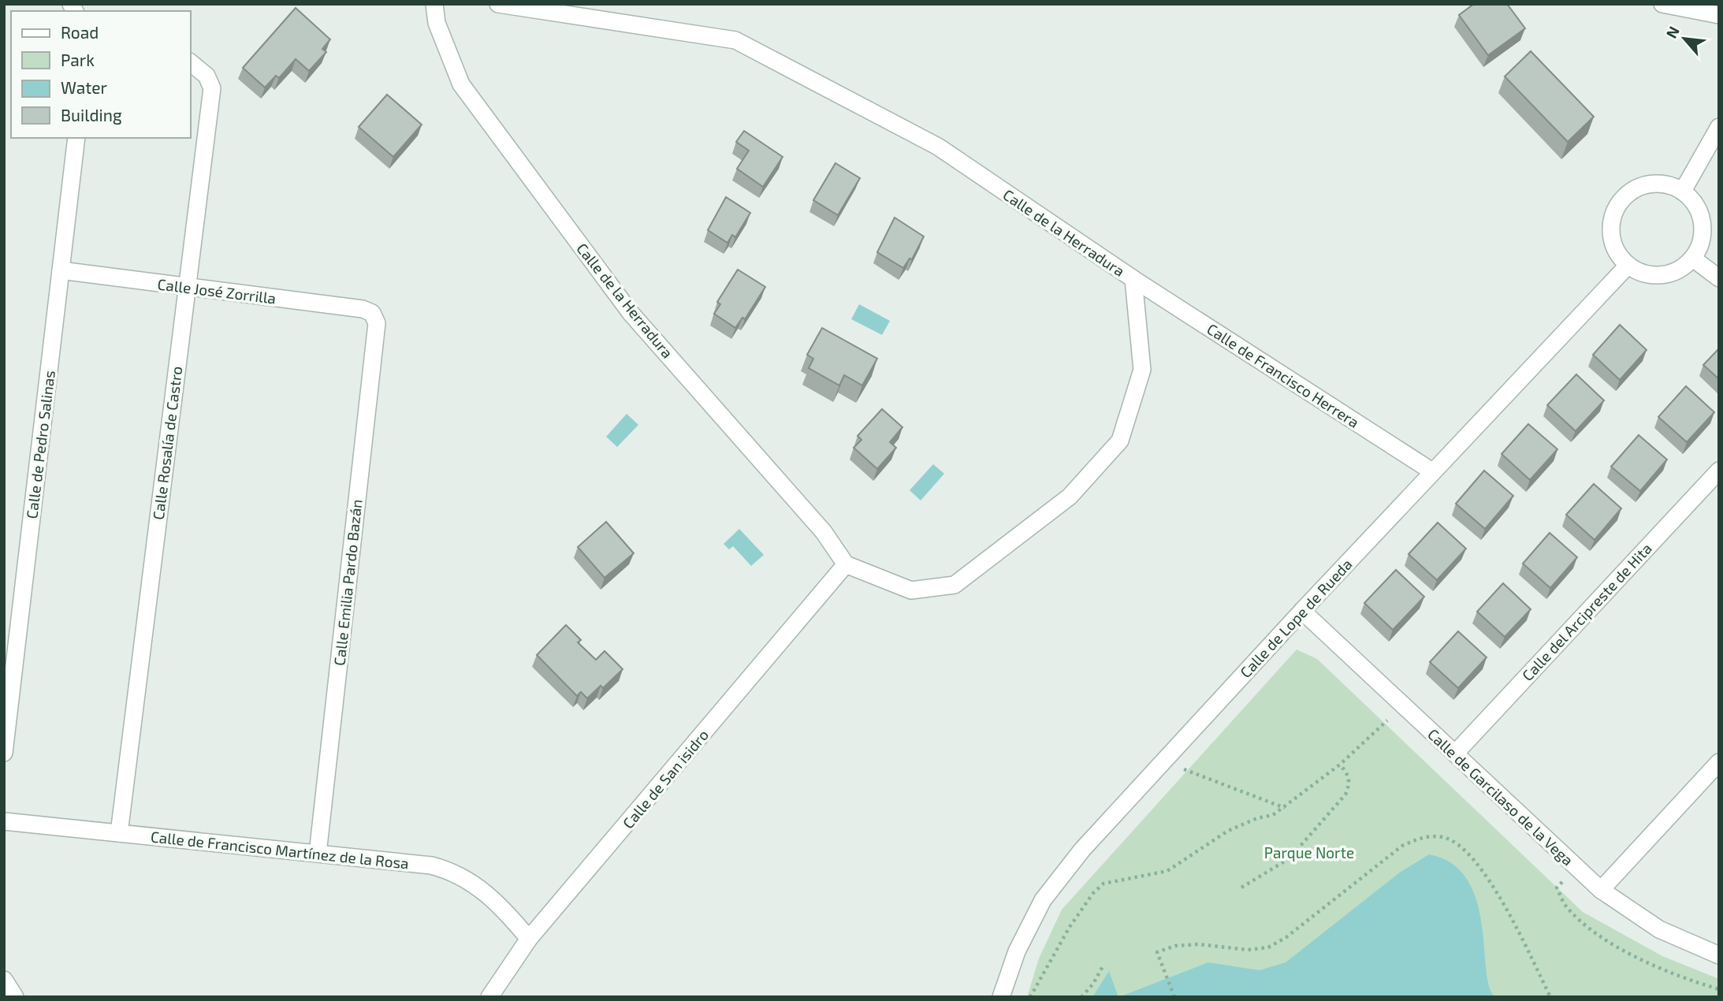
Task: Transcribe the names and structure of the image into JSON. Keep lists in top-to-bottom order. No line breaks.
{"streets":{"street":["Calle de la Herradura","Calle José Zorrilla","Calle de Francisco Herrera","Calle Rosalía de Castro","Calle de Pedro Salinas","Calle Emilia Pardo Bazán","Calle del Arcipreste de Hita","Calle de Lope de Rueda","Calle de San isidro","Calle de Garcilaso de la Vega","Calle de Francisco Martínez de la Rosa"]},"crossings":[["Calle de la Herradura","Calle de Francisco Herrera"],["Calle de la Herradura","Calle de San isidro"],["Calle José Zorrilla","Calle Rosalía de Castro"],["Calle José Zorrilla","Calle de Pedro Salinas"],["Calle José Zorrilla","Calle Emilia Pardo Bazán"],["Calle de Francisco Herrera","Calle de Lope de Rueda"],["Calle Rosalía de Castro","Calle de Francisco Martínez de la Rosa"],["Calle Emilia Pardo Bazán","Calle de Francisco Martínez de la Rosa"],["Calle del Arcipreste de Hita","Calle de Garcilaso de la Vega"],["Calle de Lope de Rueda","Calle de Garcilaso de la Vega"],["Calle de San isidro","Calle de Francisco Martínez de la Rosa"]],"parks":["Parque Norte"],"legend":["Road","Park","Water","Building"],"north":"top left"}
